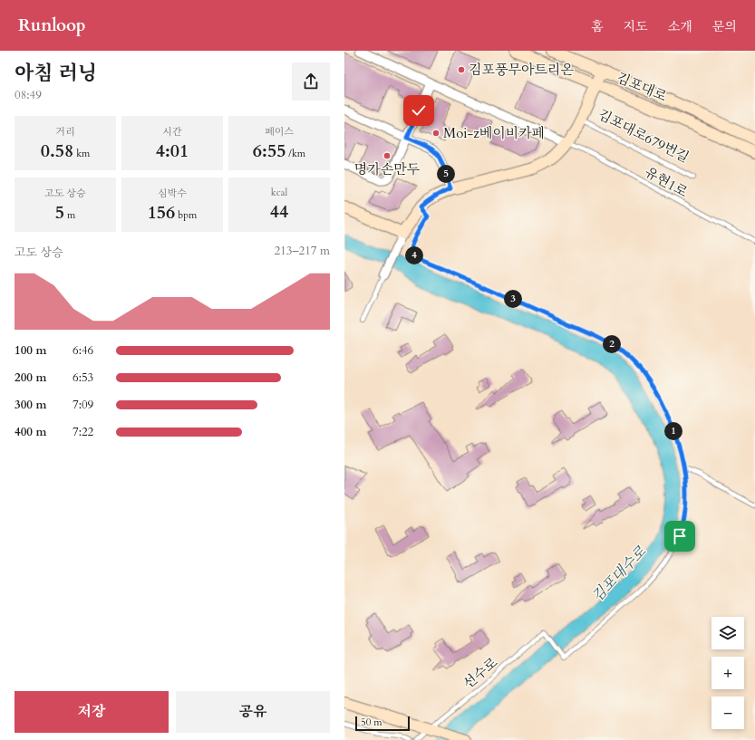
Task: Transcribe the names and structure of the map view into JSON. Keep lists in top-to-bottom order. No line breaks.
{"streets":{"street":["김포대로","김포대로679번길"],"lane":["유현1로","선수로"]},"crossings":[["김포대로","김포대로679번길"],["김포대로679번길","유현1로"]],"water":["김포대수로"],"places":["김포풍무아트리온","Moi-z베이비카페","명가손만두"],"scale_bar":"50 m","page":{"header":"Runloop","nav":["홈","지도","소개","문의"],"heading":["아침 러닝","08:49"],"stats":[["거리","0.58 km"],["시간","4:01"],["페이스","6:55 /km"],["고도 상승","5 m"],["심박수","156 bpm"],["kcal","44"]],"pins":["5","4","3","2","1"],"chart":["고도 상승","213–217 m"],"list":[{"name":"100 m","note":"6:46"},{"name":"200 m","note":"6:53"},{"name":"300 m","note":"7:09"},{"name":"400 m","note":"7:22"}],"map_buttons":["+","−"],"buttons":["저장","공유"],"scale":"50 m"}}
